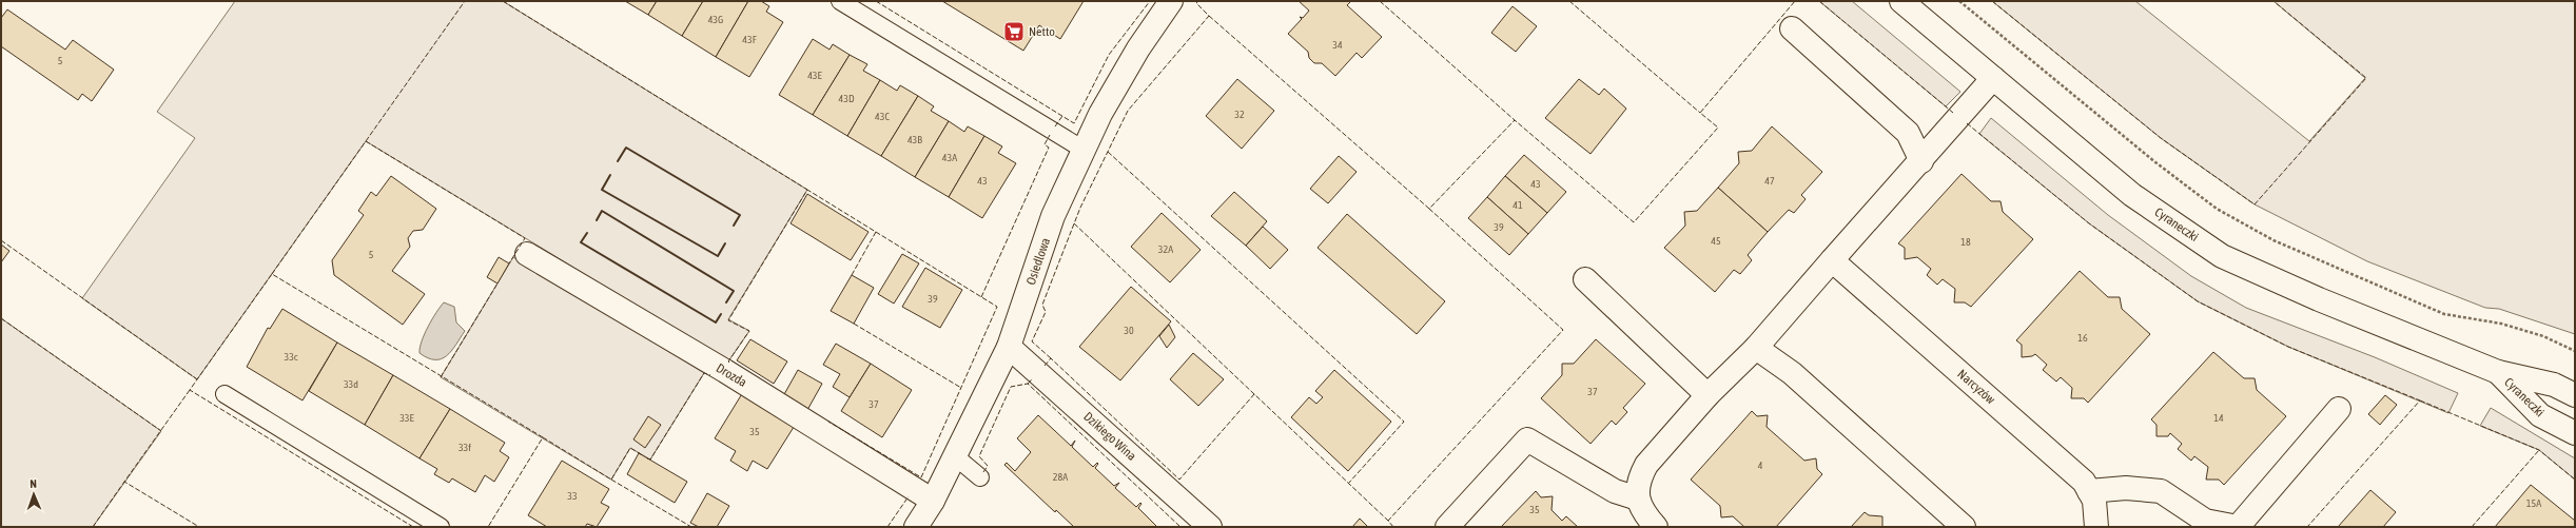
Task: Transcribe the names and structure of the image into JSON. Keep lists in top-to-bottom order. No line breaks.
{"streets":{"street":["Cyraneczki","Osiedlowa","Drozda","Narcyzów","Dzikiego Wina"]},"crossings":[["Osiedlowa","Drozda"],["Osiedlowa","Dzikiego Wina"]],"places":{"supermarket":["Netto"]},"house_numbers":["43G","43F","34","5","43E","43D","32","43C","43B","43A","43","47","43","41","39","45","18","32A","5","39","30","16","33c","33d","37","37","33E","14","35","33f","4","28A","33","15A","35"],"north":"top"}
